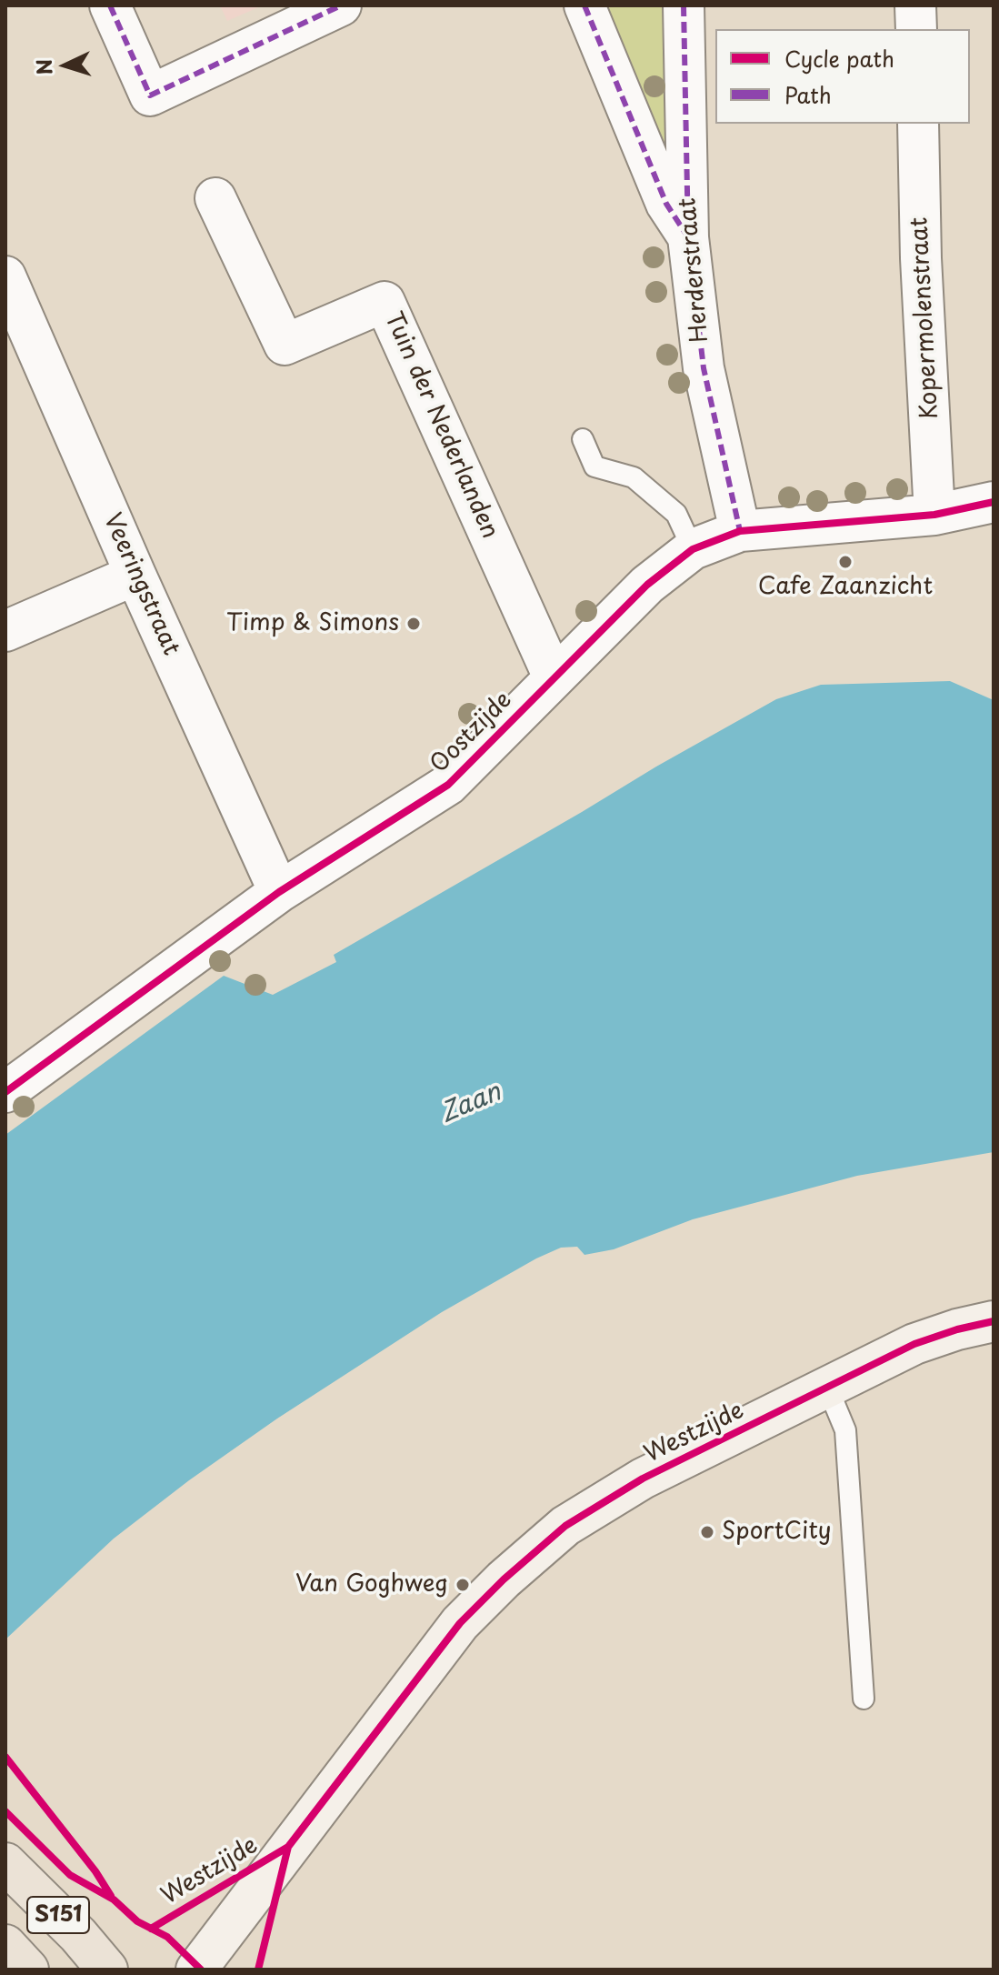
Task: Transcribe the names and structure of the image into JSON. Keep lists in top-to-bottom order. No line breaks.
{"streets":{"main road":["S151"],"street":["Herderstraat","Kopermolenstraat","Tuin der Nederlanden","Veeringstraat","Oostzijde","Westzijde"]},"crossings":[["Herderstraat","Oostzijde"],["Kopermolenstraat","Oostzijde"],["Tuin der Nederlanden","Oostzijde"],["Veeringstraat","Oostzijde"]],"water":["Zaan"],"places":["Cafe Zaanzicht","Timp & Simons","SportCity","Van Goghweg"],"legend":["Cycle path","Path"],"north":"left"}
